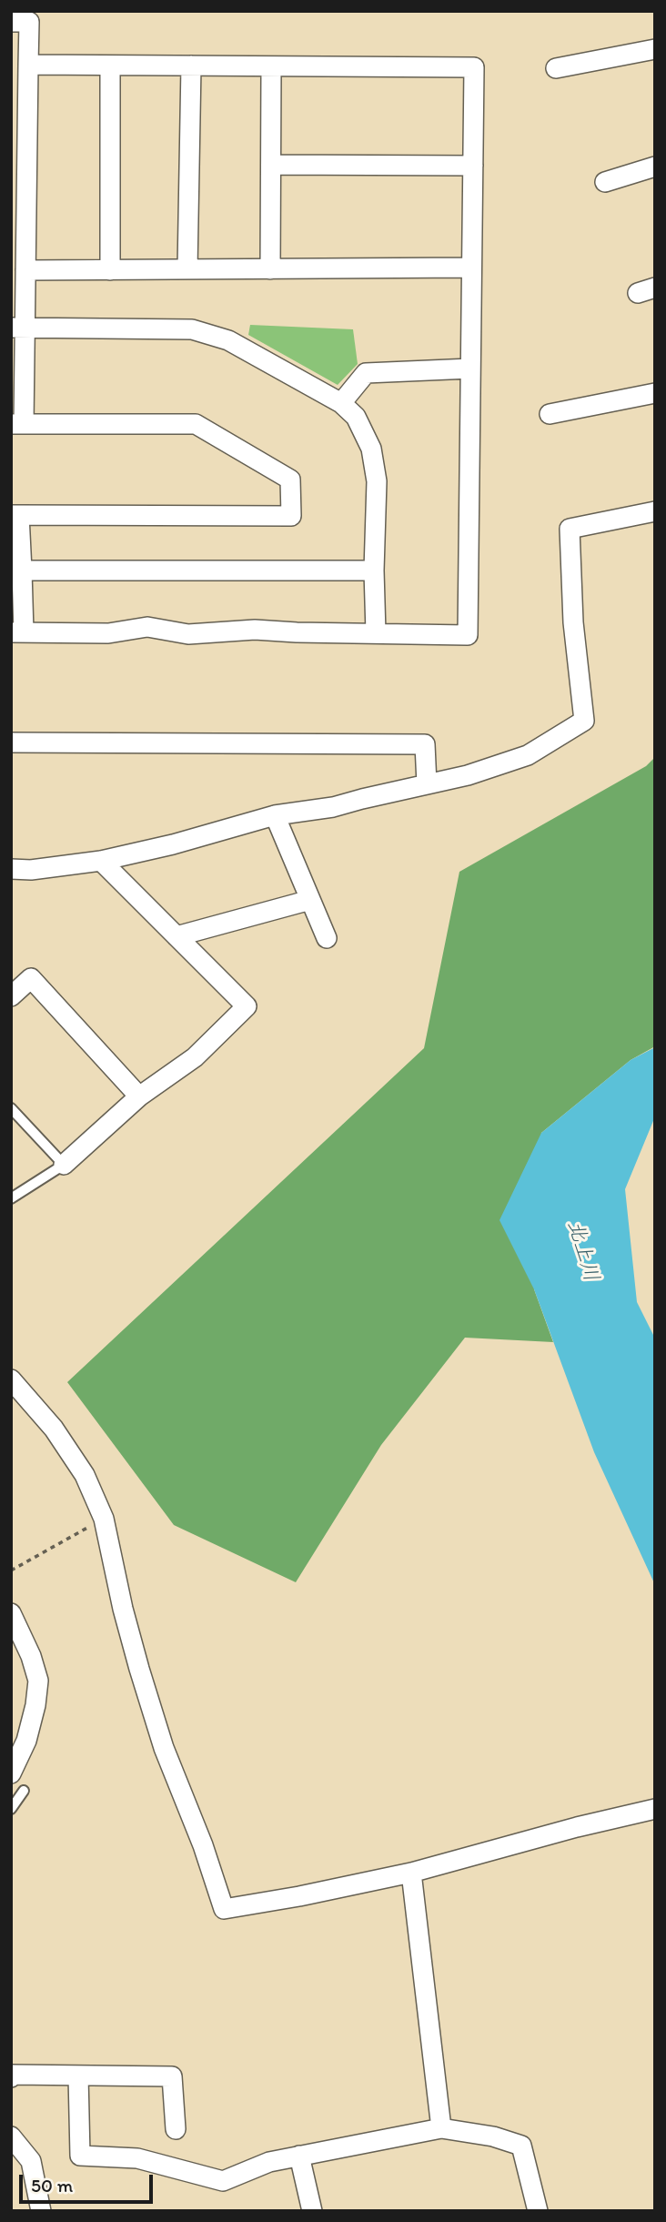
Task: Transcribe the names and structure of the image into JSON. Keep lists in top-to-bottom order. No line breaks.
{"water":["北上川"],"scale_bar":"50 m"}
